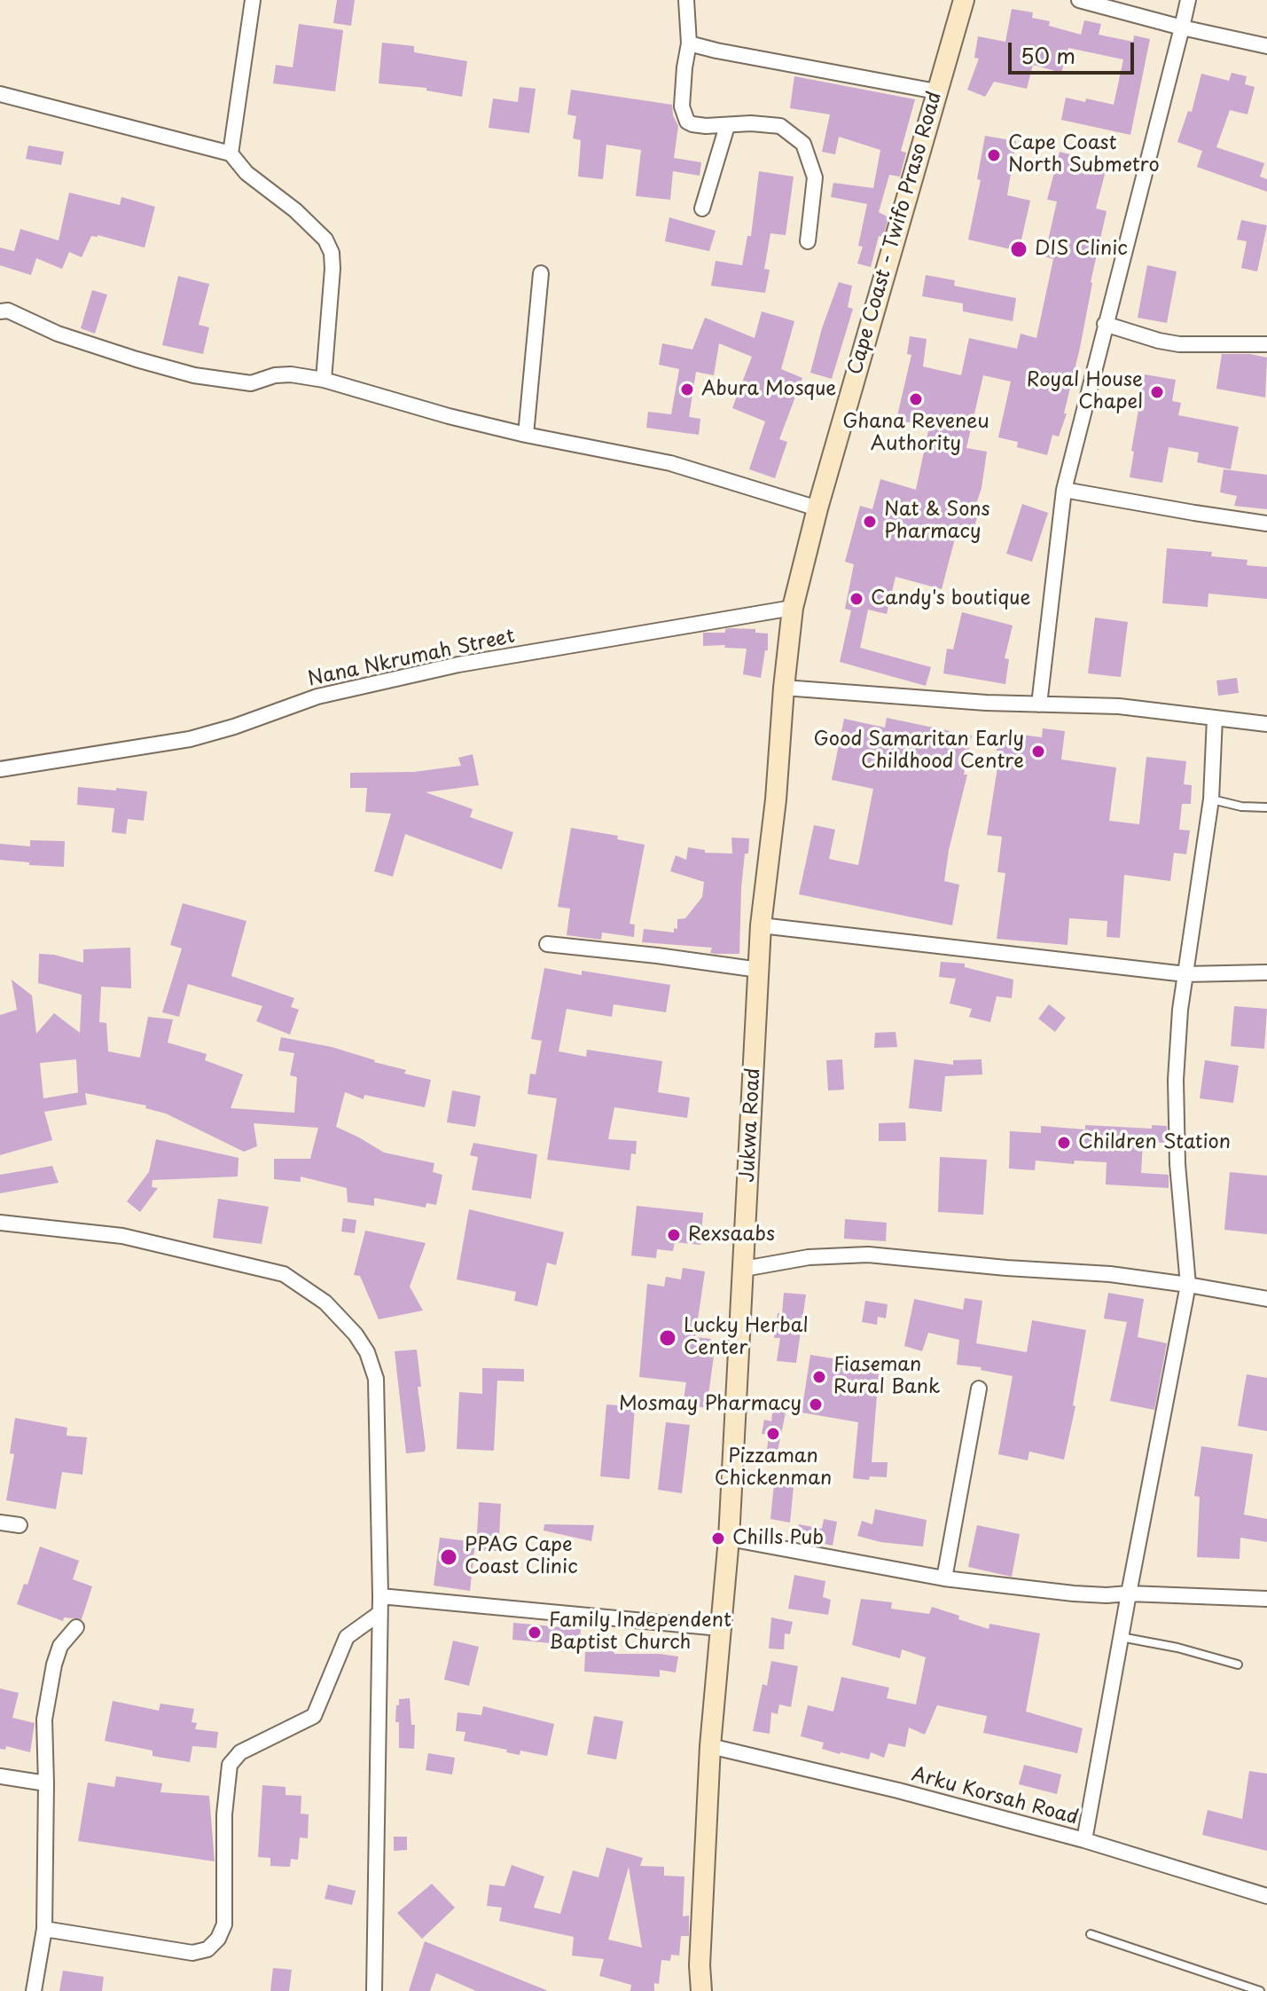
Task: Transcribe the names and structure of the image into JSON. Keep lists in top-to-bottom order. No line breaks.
{"streets":{"main road":["Cape Coast - Twifo Praso Road","Jukwa Road"],"street":["Nana Nkrumah Street","Arku Korsah Road"]},"crossings":[["Cape Coast - Twifo Praso Road","Jukwa Road"],["Nana Nkrumah Street","Jukwa Road"],["Jukwa Road","Arku Korsah Road"]],"places":["Cape Coast North Submetro","DIS Clinic","Abura Mosque","Royal House Chapel","Ghana Reveneu Authority","Nat & Sons Pharmacy","Candy's boutique","Good Samaritan Early Childhood Centre","Children Station","Rexsaabs","Lucky Herbal Center","Fiaseman Rural Bank","Mosmay Pharmacy","Pizzaman Chickenman","Chills Pub","PPAG Cape Coast Clinic","Family Independent Baptist Church"],"scale_bar":"50 m"}
